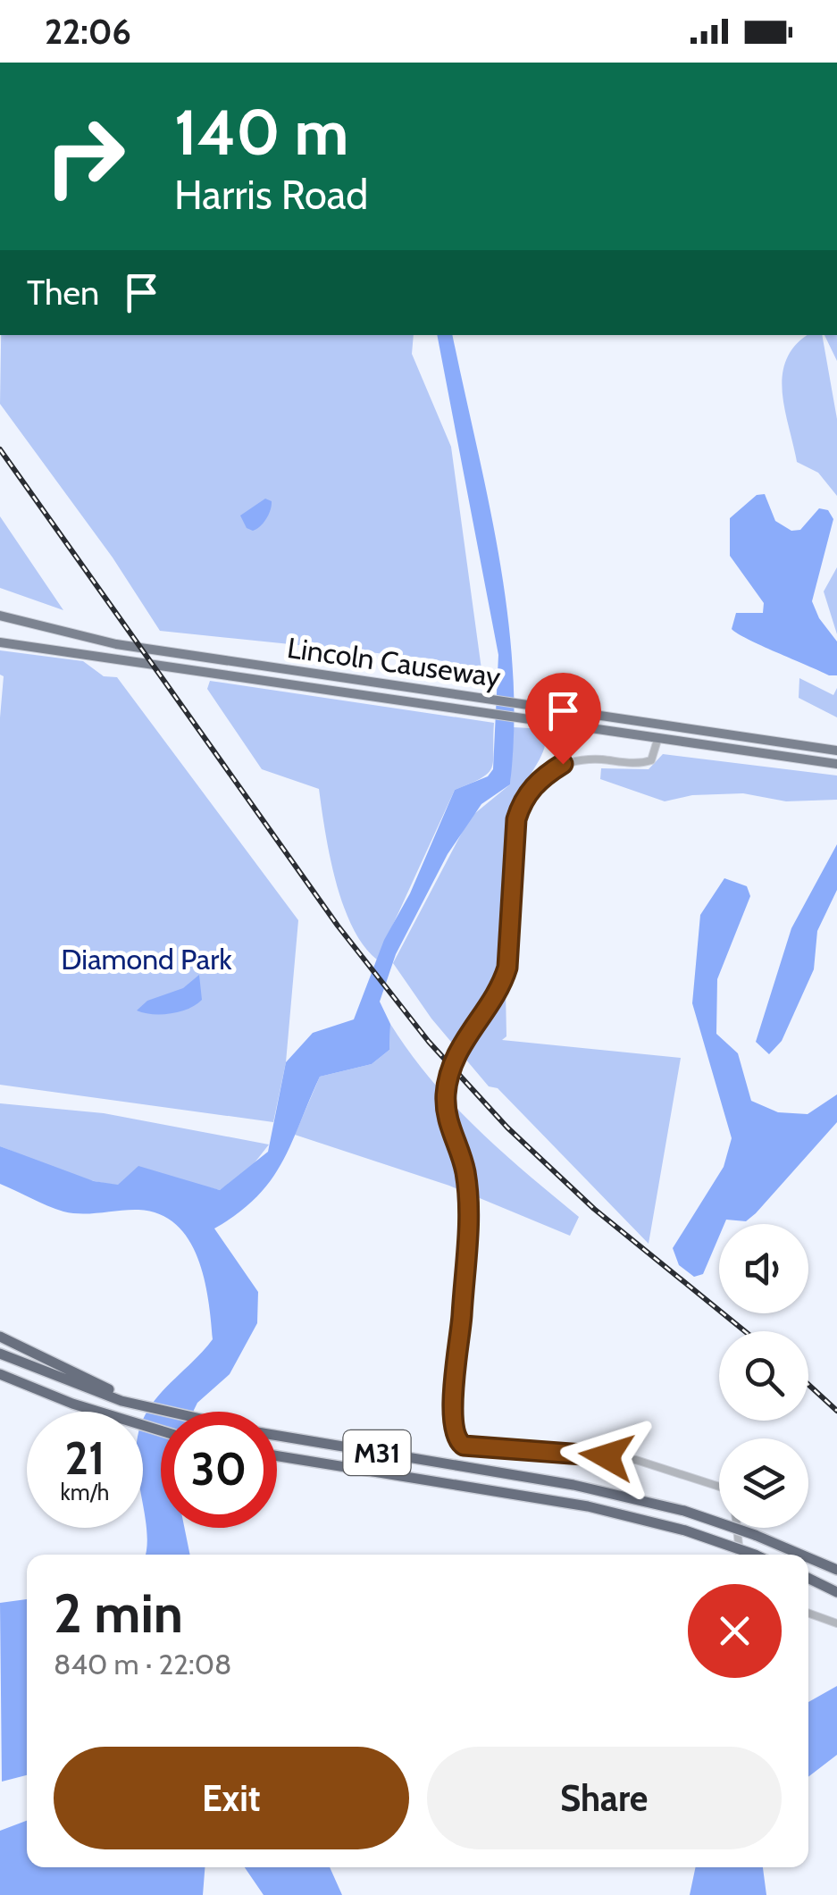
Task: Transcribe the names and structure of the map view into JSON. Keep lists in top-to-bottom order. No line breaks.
{"streets":{"highway":["M31"],"main road":["Lincoln Causeway"]},"parks":["Diamond Park"],"page":{"status":"22:06","turn":["140 m","Harris Road"],"then":"Then","speed":"21 km/h","limit":"30","heading":["2 min","840 m · 22:08"],"buttons":["Exit","Share"]}}
